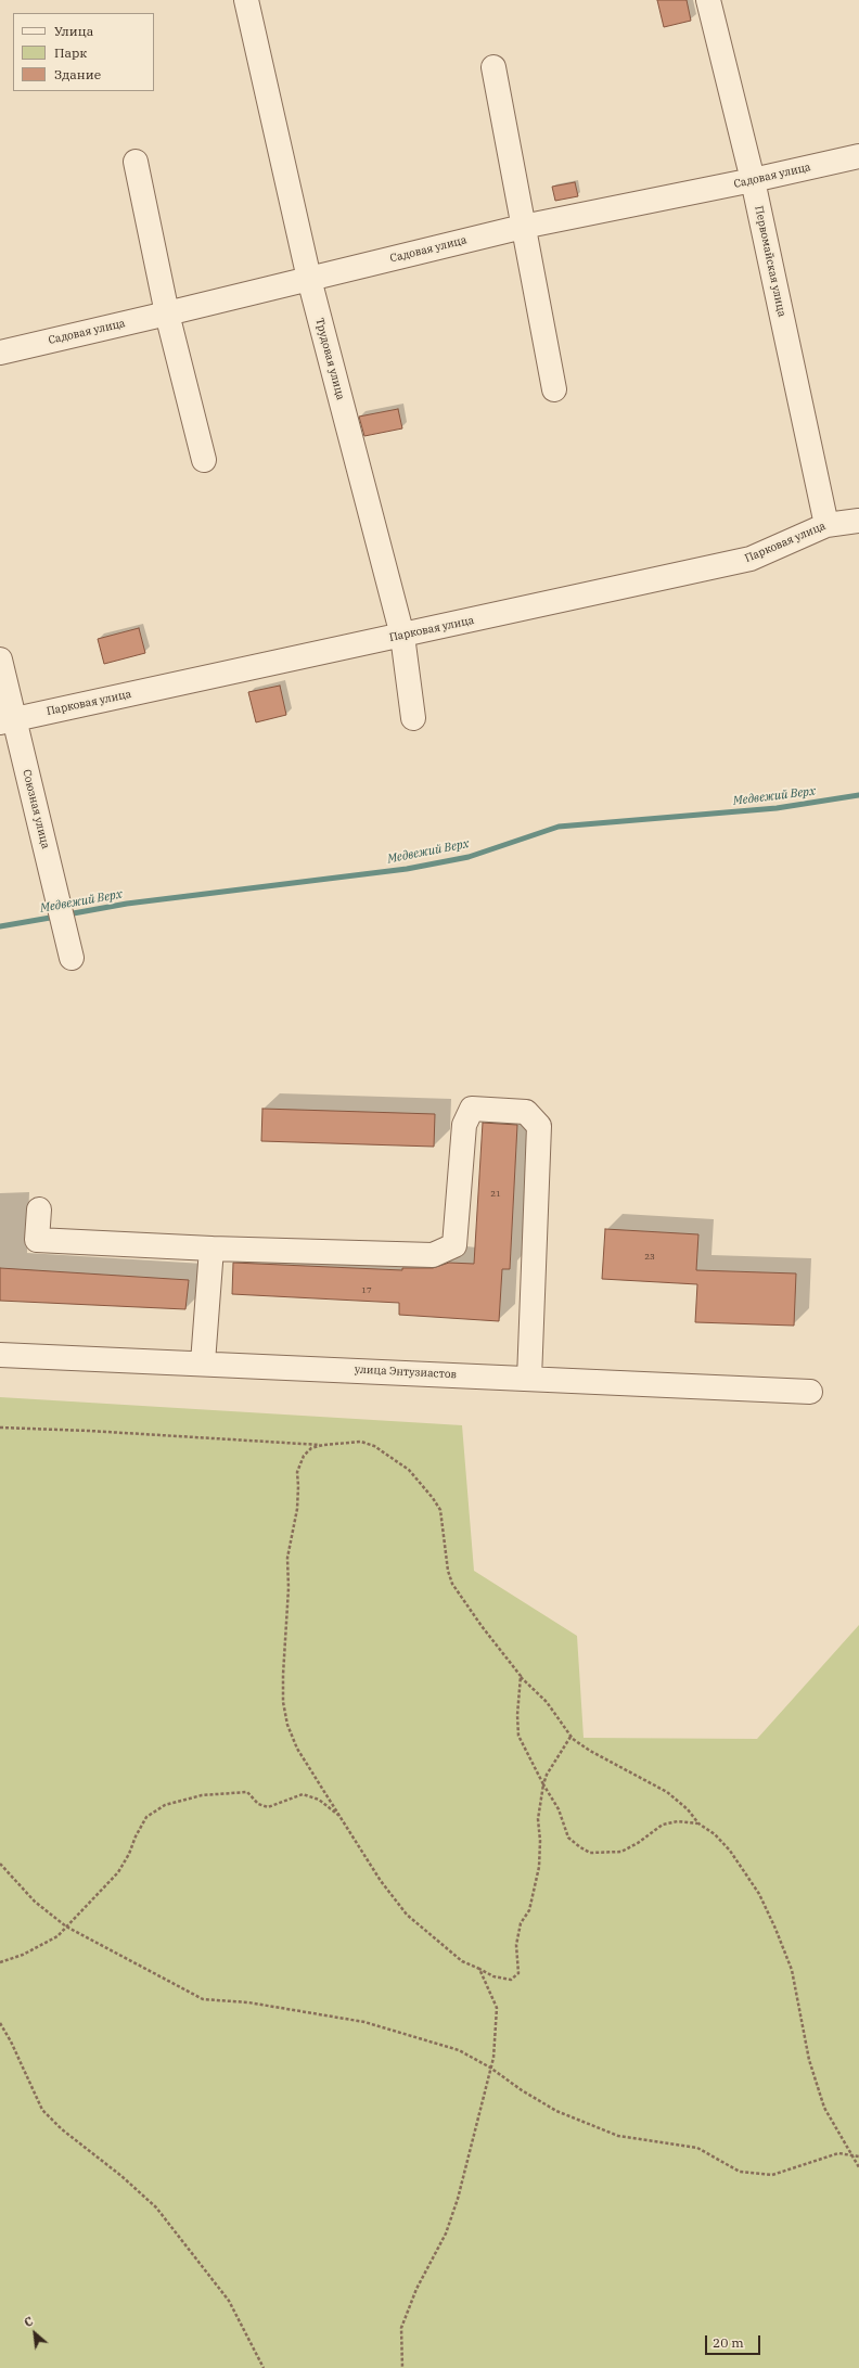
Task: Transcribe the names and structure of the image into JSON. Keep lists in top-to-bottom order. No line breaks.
{"streets":{"street":["Садовая улица","Первомайская улица","Трудовая улица","Парковая улица","Союзная улица","улица Энтузиастов"]},"crossings":[["Садовая улица","Первомайская улица"],["Садовая улица","Трудовая улица"],["Первомайская улица","Парковая улица"],["Трудовая улица","Парковая улица"],["Парковая улица","Союзная улица"]],"water":["Медвежий Верх"],"house_numbers":["21","23","17"],"legend":["Улица","Парк","Здание"],"scale_bar":"20 m","north":"top left"}
